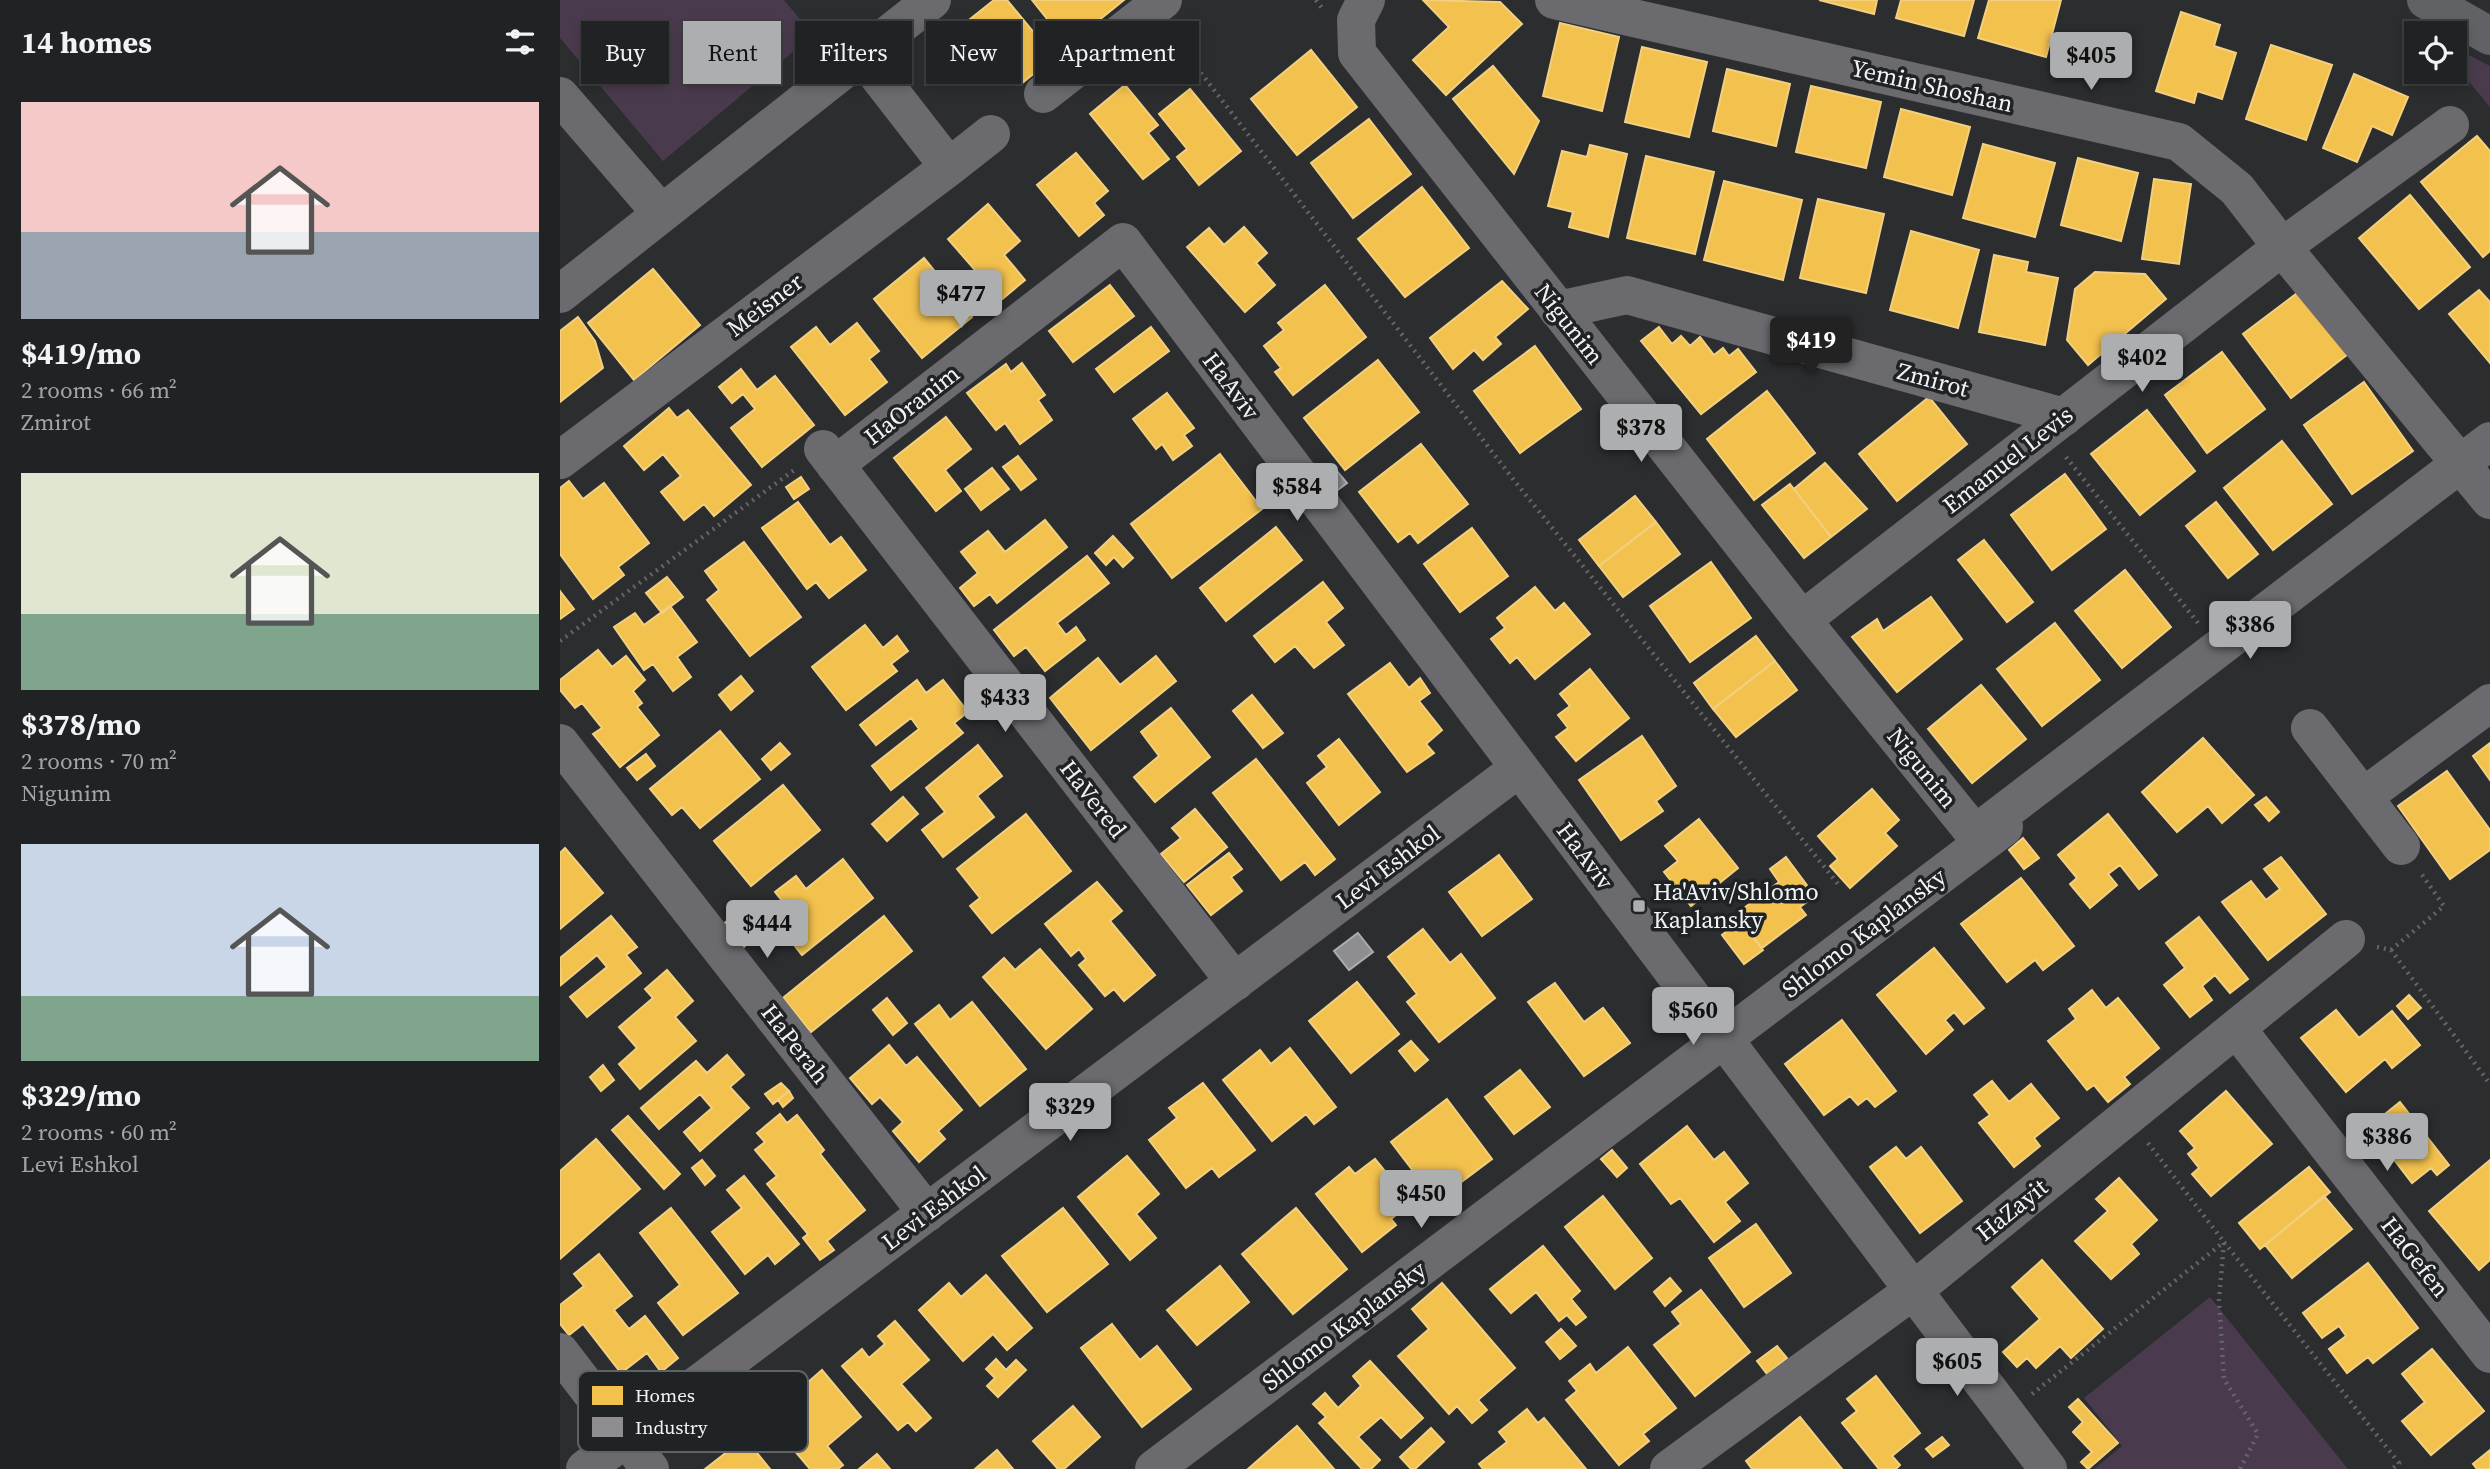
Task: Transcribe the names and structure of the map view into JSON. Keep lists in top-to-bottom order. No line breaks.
{"streets":{"street":["Yemin Shoshan","Meisner","Nigunim","Zmirot","HaAviv","HaOranim","Emanuel Levis","HaVered","Levi Eshkol","Shlomo Kaplansky","HaPerah","HaZayit","HaGefen"]},"crossings":[["Yemin Shoshan","Emanuel Levis"],["Nigunim","Zmirot"],["Nigunim","Emanuel Levis"],["Zmirot","Emanuel Levis"],["HaAviv","HaOranim"],["HaAviv","Levi Eshkol"],["HaAviv","Shlomo Kaplansky"],["HaAviv","HaZayit"],["HaOranim","HaVered"],["HaVered","Levi Eshkol"],["Levi Eshkol","HaPerah"],["HaZayit","HaGefen"]],"places":{"transit":["Ha'Aviv/Shlomo Kaplansky"]},"legend":["Homes","Industry"],"page":{"heading":"14 homes","chip":["Buy","Rent","Filters","New","Apartment"],"price":["$405","$477","$419","$402","$378","$584","$386","$433","$444","$560","$329","$386","$450","$605"],"list":[{"name":"$419/mo","note":"2 rooms · 66 m² · Zmirot"},{"name":"$378/mo","note":"2 rooms · 70 m² · Nigunim"},{"name":"$329/mo","note":"2 rooms · 60 m² · Levi Eshkol"}]}}
